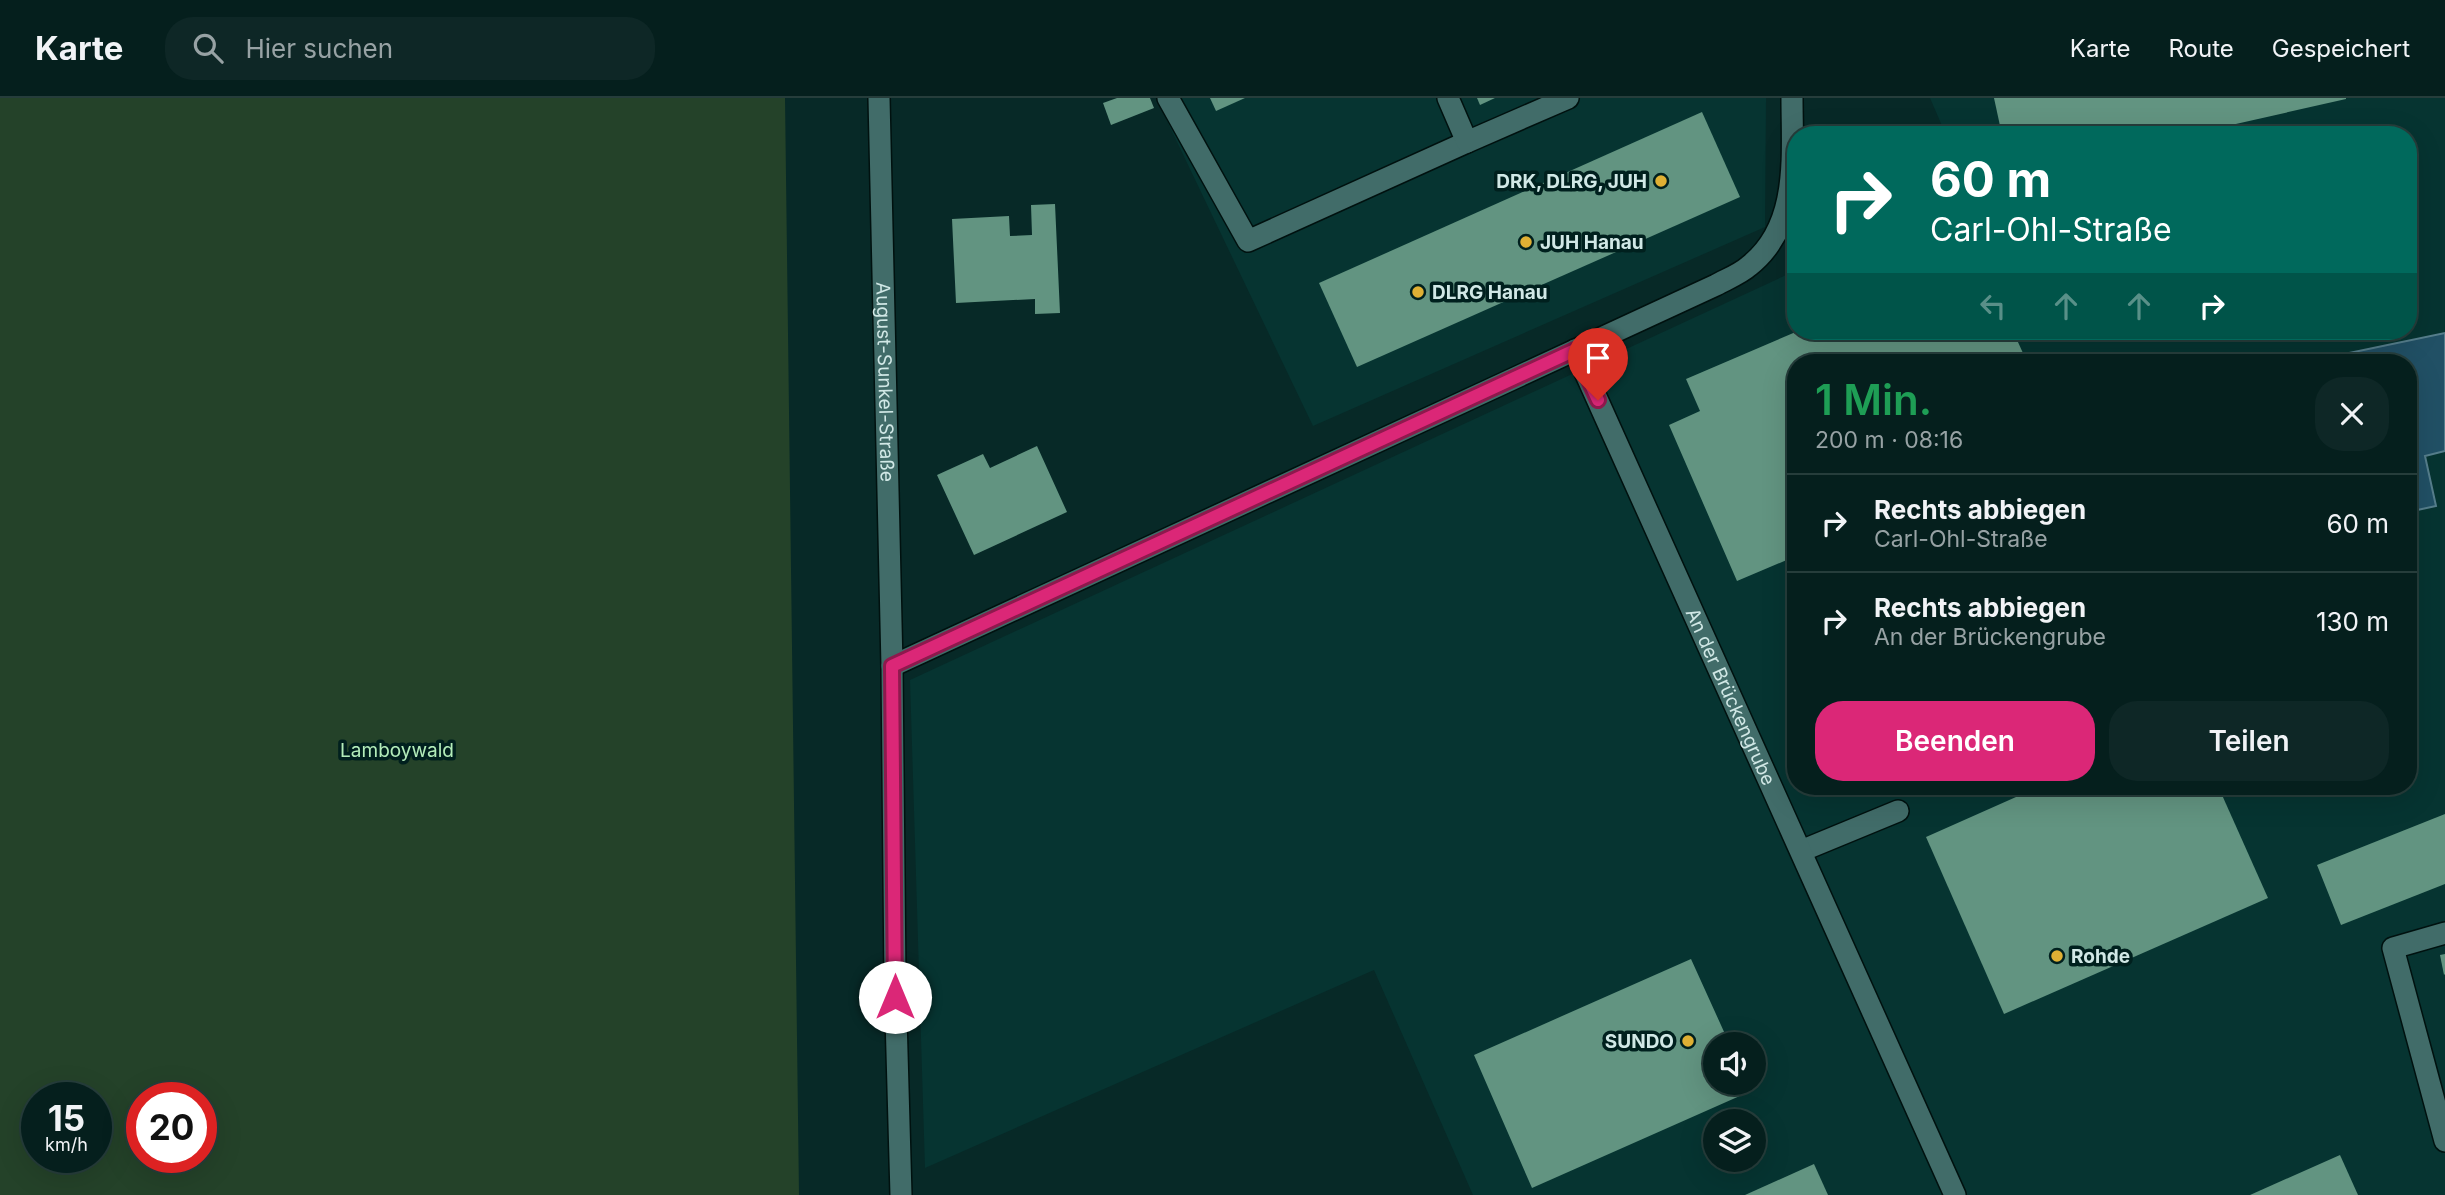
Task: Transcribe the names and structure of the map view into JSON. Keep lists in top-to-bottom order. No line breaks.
{"streets":{"street":["August-Sunkel-Straße","An der Brückengrube"]},"parks":["Lamboywald"],"places":["DRK, DLRG, JUH","JUH Hanau","DLRG Hanau","Rohde","SUNDO"],"page":{"header":"Karte","search":"Hier suchen","nav":["Karte","Route","Gespeichert"],"turn":["60 m","Carl-Ohl-Straße"],"heading":["1 Min.","200 m · 08:16"],"list":[{"name":"Rechts abbiegen","note":"Carl-Ohl-Straße","value":"60 m"},{"name":"Rechts abbiegen","note":"An der Brückengrube","value":"130 m"}],"buttons":["Beenden","Teilen"],"speed":"15 km/h","limit":"20"}}
